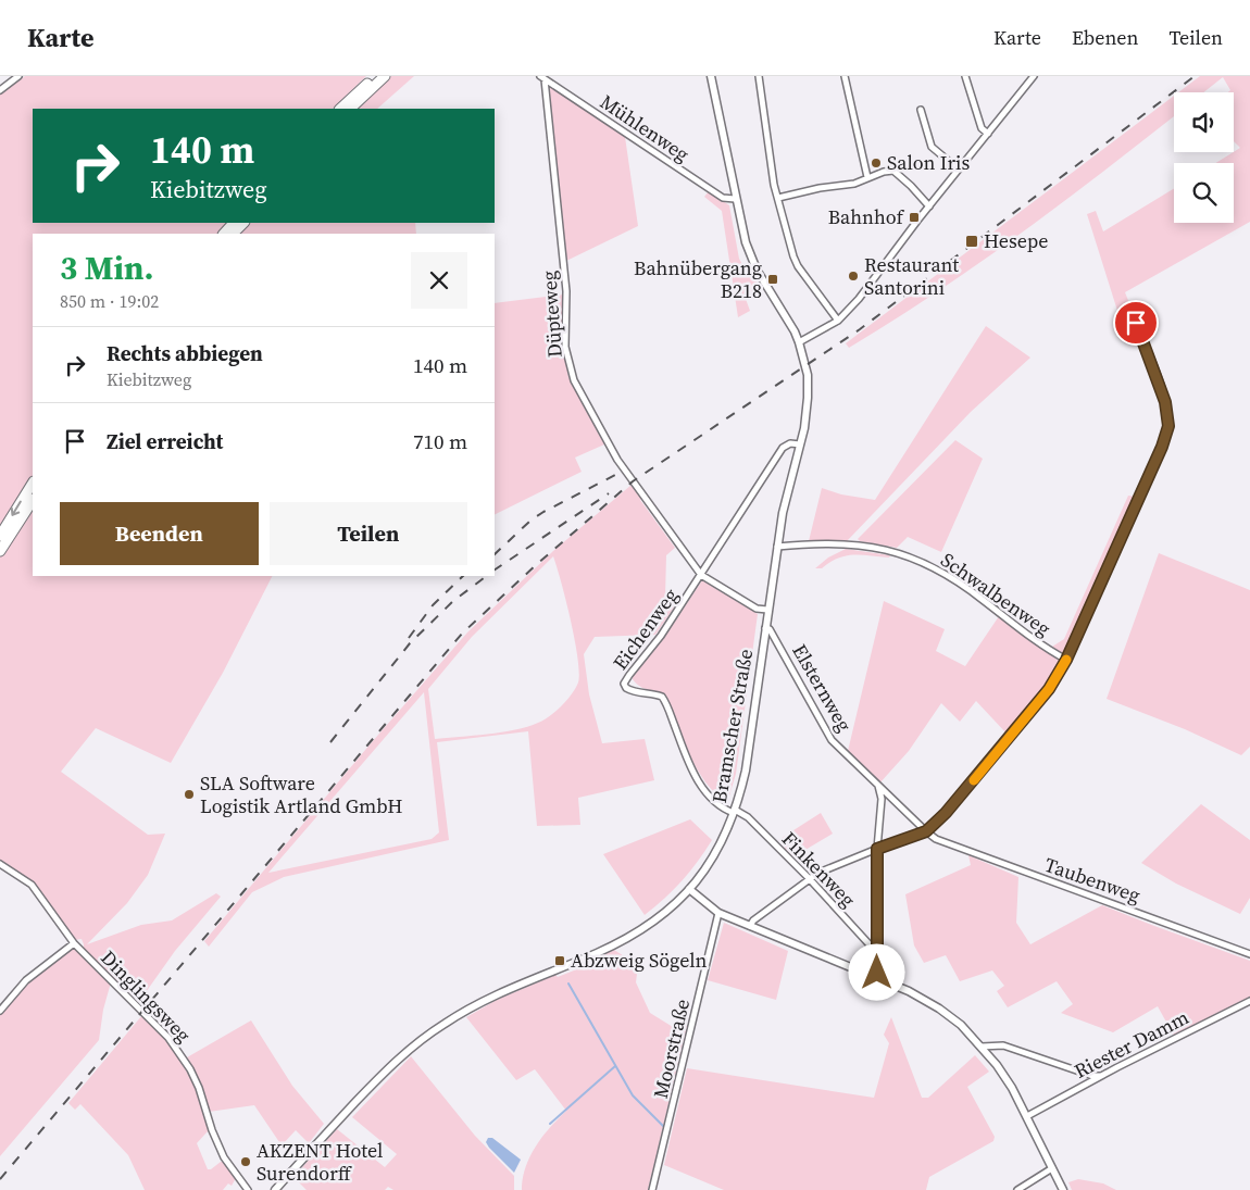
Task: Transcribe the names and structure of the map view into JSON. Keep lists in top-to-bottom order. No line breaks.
{"streets":{"street":["Mühlenweg","Düpteweg","Schwalbenweg","Eichenweg","Elsternweg","Bramscher Straße","Finkenweg","Taubenweg","Dinglingsweg","Riester Damm","Moorstraße"]},"crossings":[["Mühlenweg","Düpteweg"],["Mühlenweg","Bramscher Straße"],["Düpteweg","Eichenweg"],["Schwalbenweg","Bramscher Straße"],["Eichenweg","Bramscher Straße"],["Eichenweg","Finkenweg"],["Elsternweg","Bramscher Straße"],["Elsternweg","Taubenweg"],["Bramscher Straße","Finkenweg"]],"places":{"other":["Salon Iris","Restaurant Santorini","SLA Software Logistik Artland GmbH","AKZENT Hotel Surendorff"],"transit":["Bahnhof","Hesepe","Bahnübergang B218","Abzweig Sögeln"]},"page":{"header":"Karte","nav":["Karte","Ebenen","Teilen"],"turn":["140 m","Kiebitzweg"],"heading":["3 Min.","850 m · 19:02"],"list":[{"name":"Rechts abbiegen","note":"Kiebitzweg","value":"140 m"},{"name":"Ziel erreicht","value":"710 m"}],"buttons":["Beenden","Teilen"]}}
